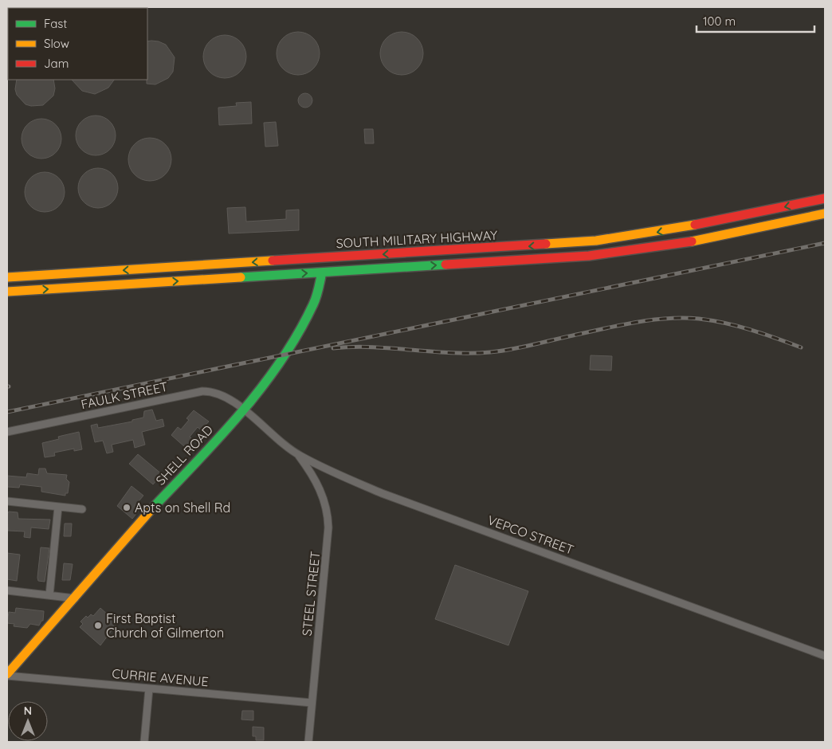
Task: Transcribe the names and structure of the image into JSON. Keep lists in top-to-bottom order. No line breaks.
{"streets":{"main road":["SOUTH MILITARY HIGHWAY","SHELL ROAD"],"street":["FAULK STREET","VEPCO STREET","STEEL STREET","CURRIE AVENUE"]},"crossings":[["SOUTH MILITARY HIGHWAY","SHELL ROAD"],["FAULK STREET","SHELL ROAD"],["FAULK STREET","VEPCO STREET"],["SHELL ROAD","VEPCO STREET"],["SHELL ROAD","CURRIE AVENUE"],["VEPCO STREET","STEEL STREET"],["STEEL STREET","CURRIE AVENUE"]],"places":["Apts on Shell Rd","First Baptist Church of Gilmerton"],"legend":["Fast","Slow","Jam"],"scale_bar":"100 m","north":"top"}
